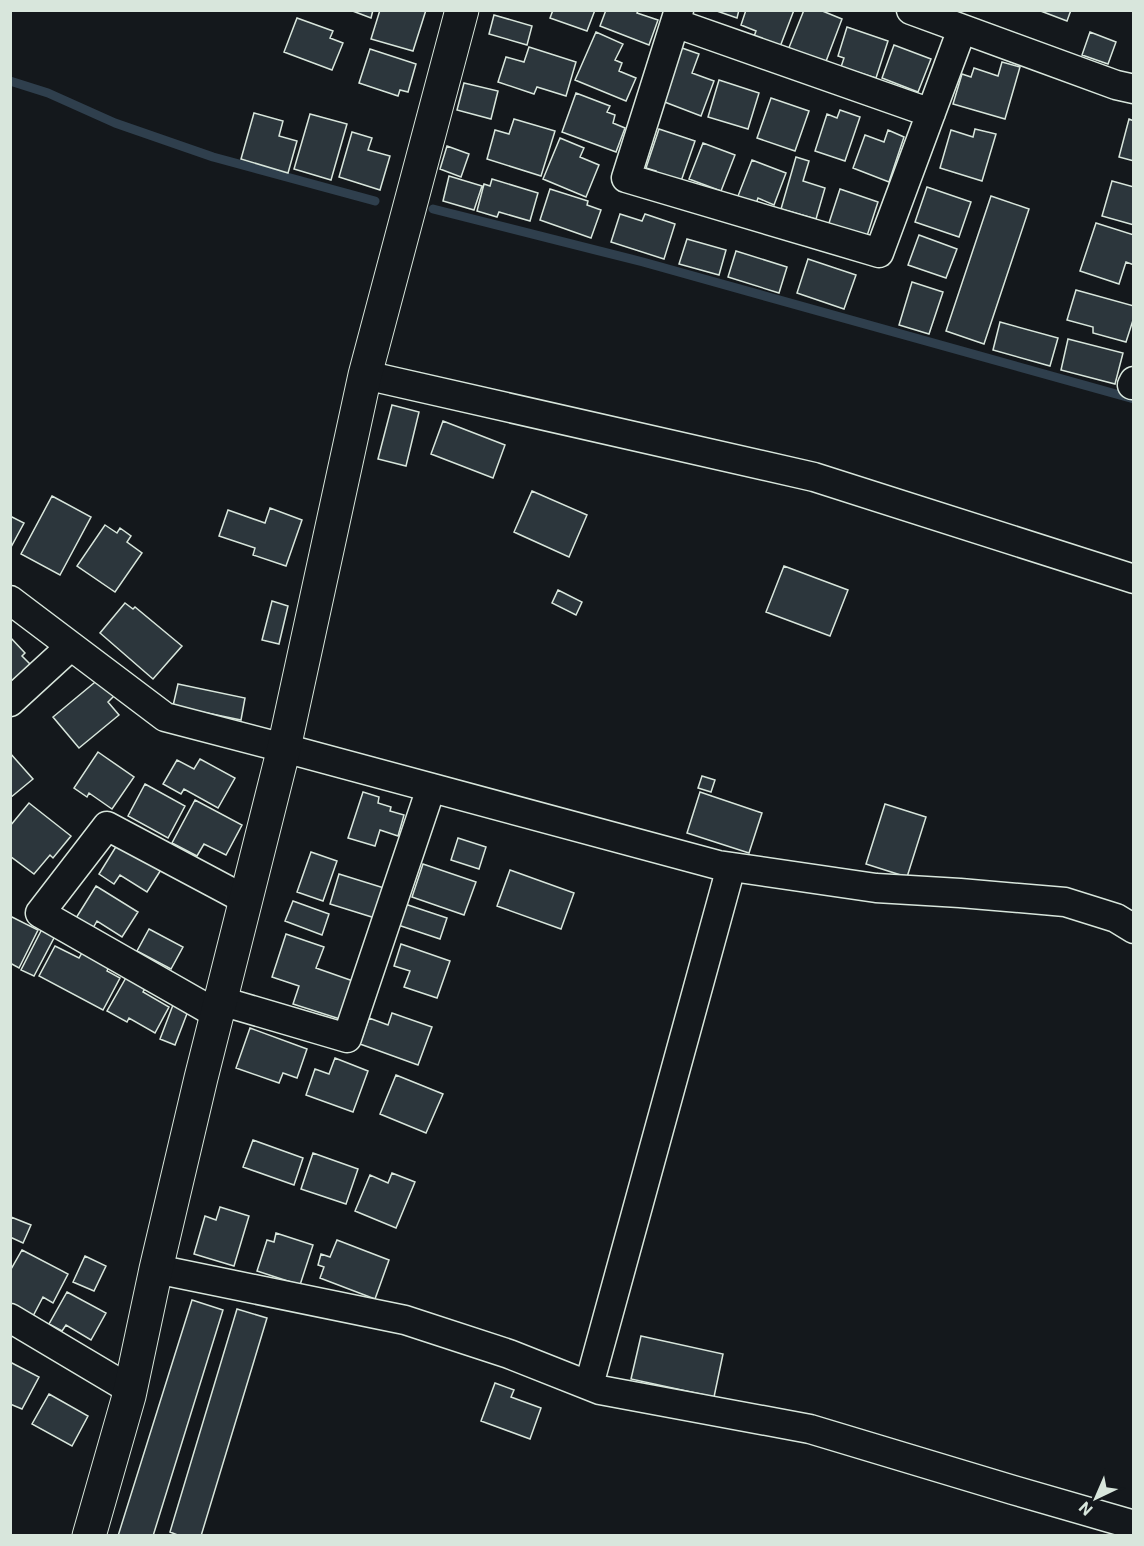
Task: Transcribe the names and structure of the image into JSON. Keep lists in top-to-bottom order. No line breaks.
{"north":"bottom left"}
